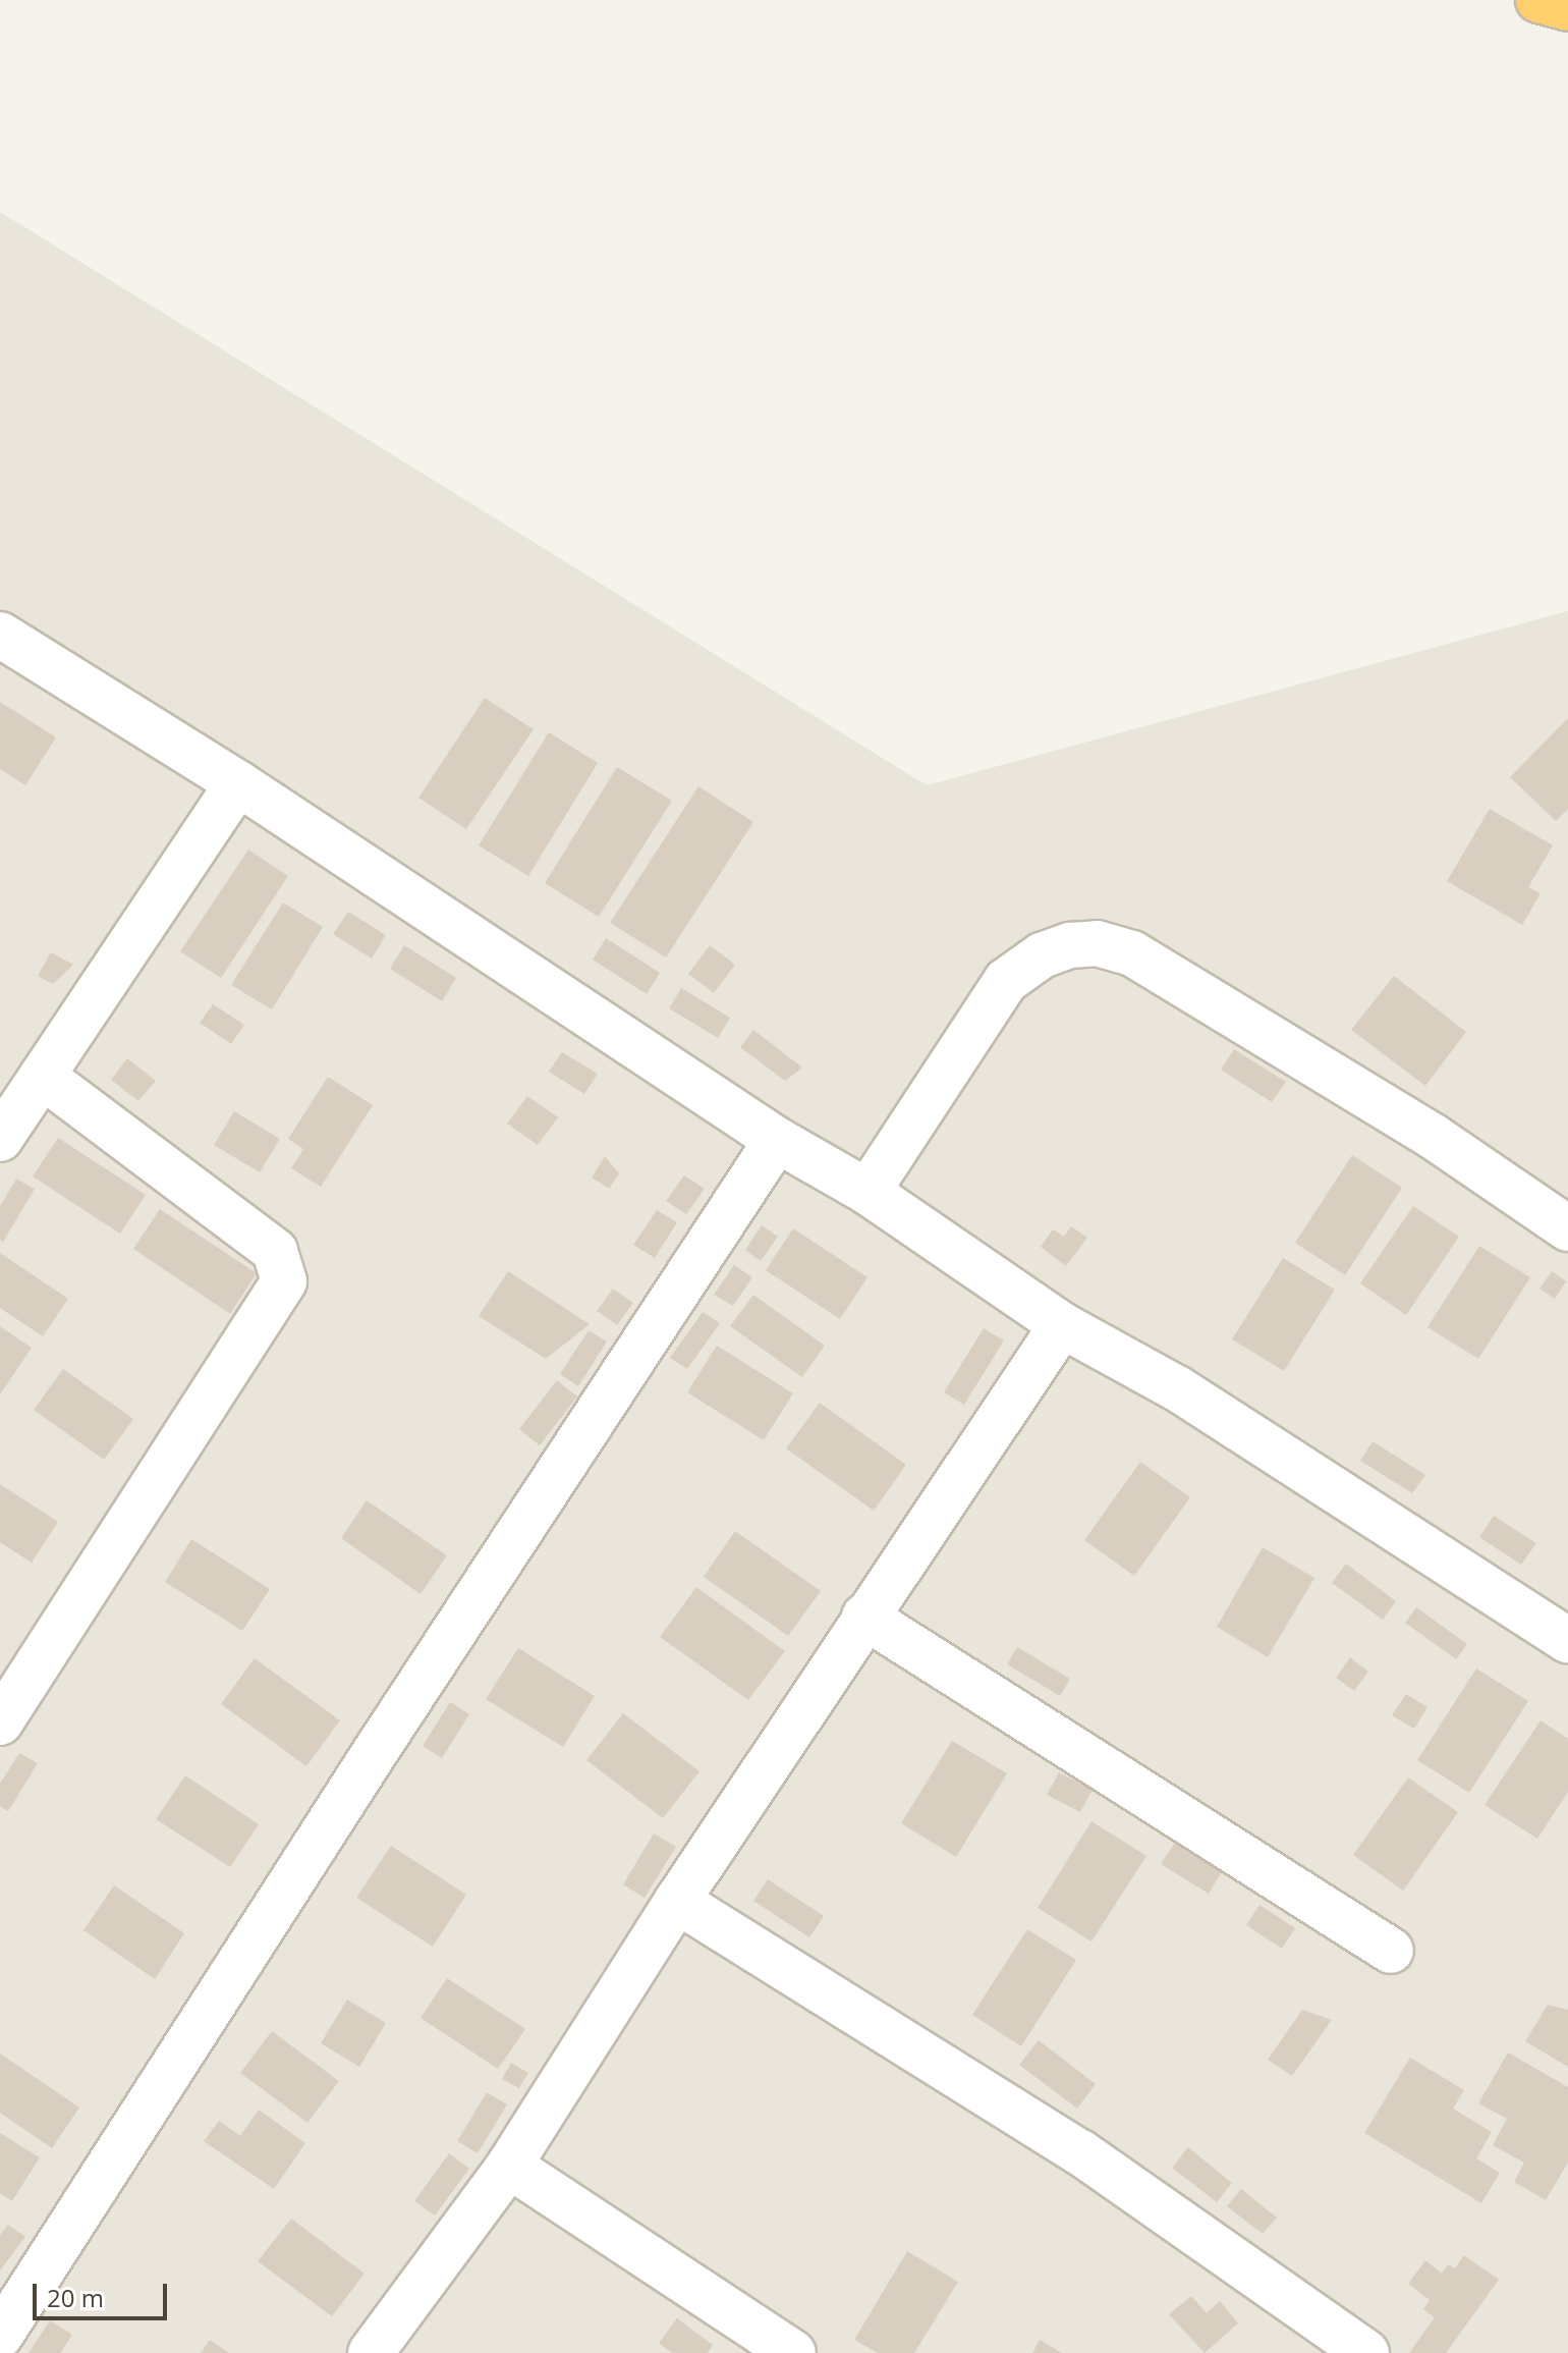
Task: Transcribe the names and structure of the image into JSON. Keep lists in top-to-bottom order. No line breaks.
{"scale_bar":"20 m"}
